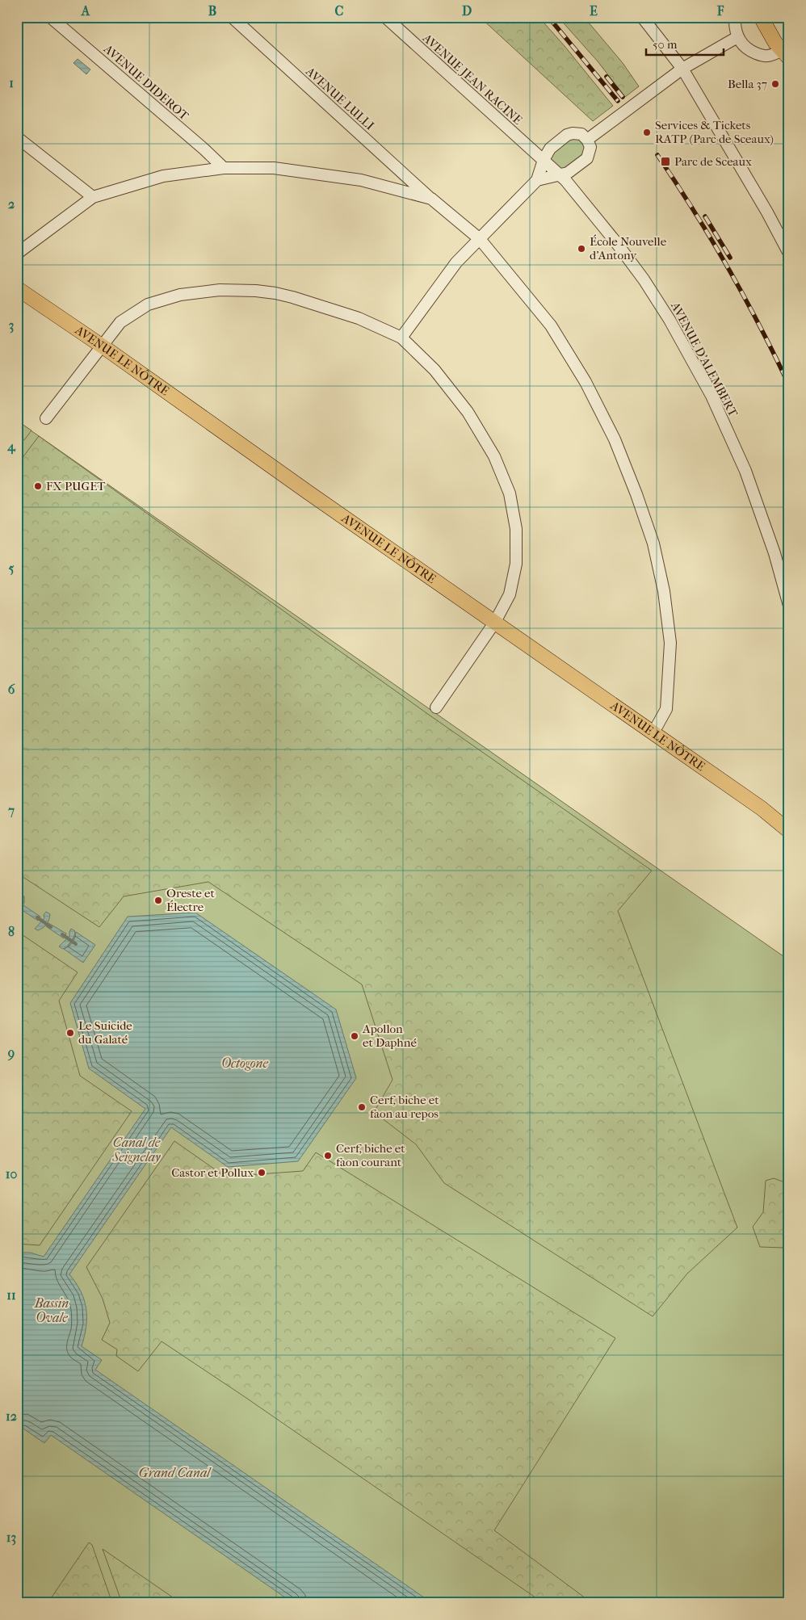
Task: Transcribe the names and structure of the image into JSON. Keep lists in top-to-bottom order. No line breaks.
{"streets":{"main road":["AVENUE LE NÔTRE"],"street":["AVENUE JEAN RACINE","AVENUE DIDEROT","AVENUE LULLI","AVENUE D'ALEMBERT"]},"crossings":[["AVENUE JEAN RACINE","AVENUE D'ALEMBERT"],["AVENUE LULLI","AVENUE LE NÔTRE"]],"water":["Octogone","Canal de Seignelay","Bassin Ovale","Grand Canal"],"places":{"other":["Bella 37","Services & Tickets RATP (Parc de Sceaux)","École Nouvelle d'Antony","FX PUGET","Oreste et Électre","Le Suicide du Galaté","Apollon et Daphné","Cerf, biche et faon au repos","Cerf, biche et faon courant","Castor et Pollux"],"transit":["Parc de Sceaux"]},"scale_bar":"50 m","grid":{"columns":["A","B","C","D","E","F"],"rows":["1","2","3","4","5","6","7","8","9","10","11","12","13"]}}
